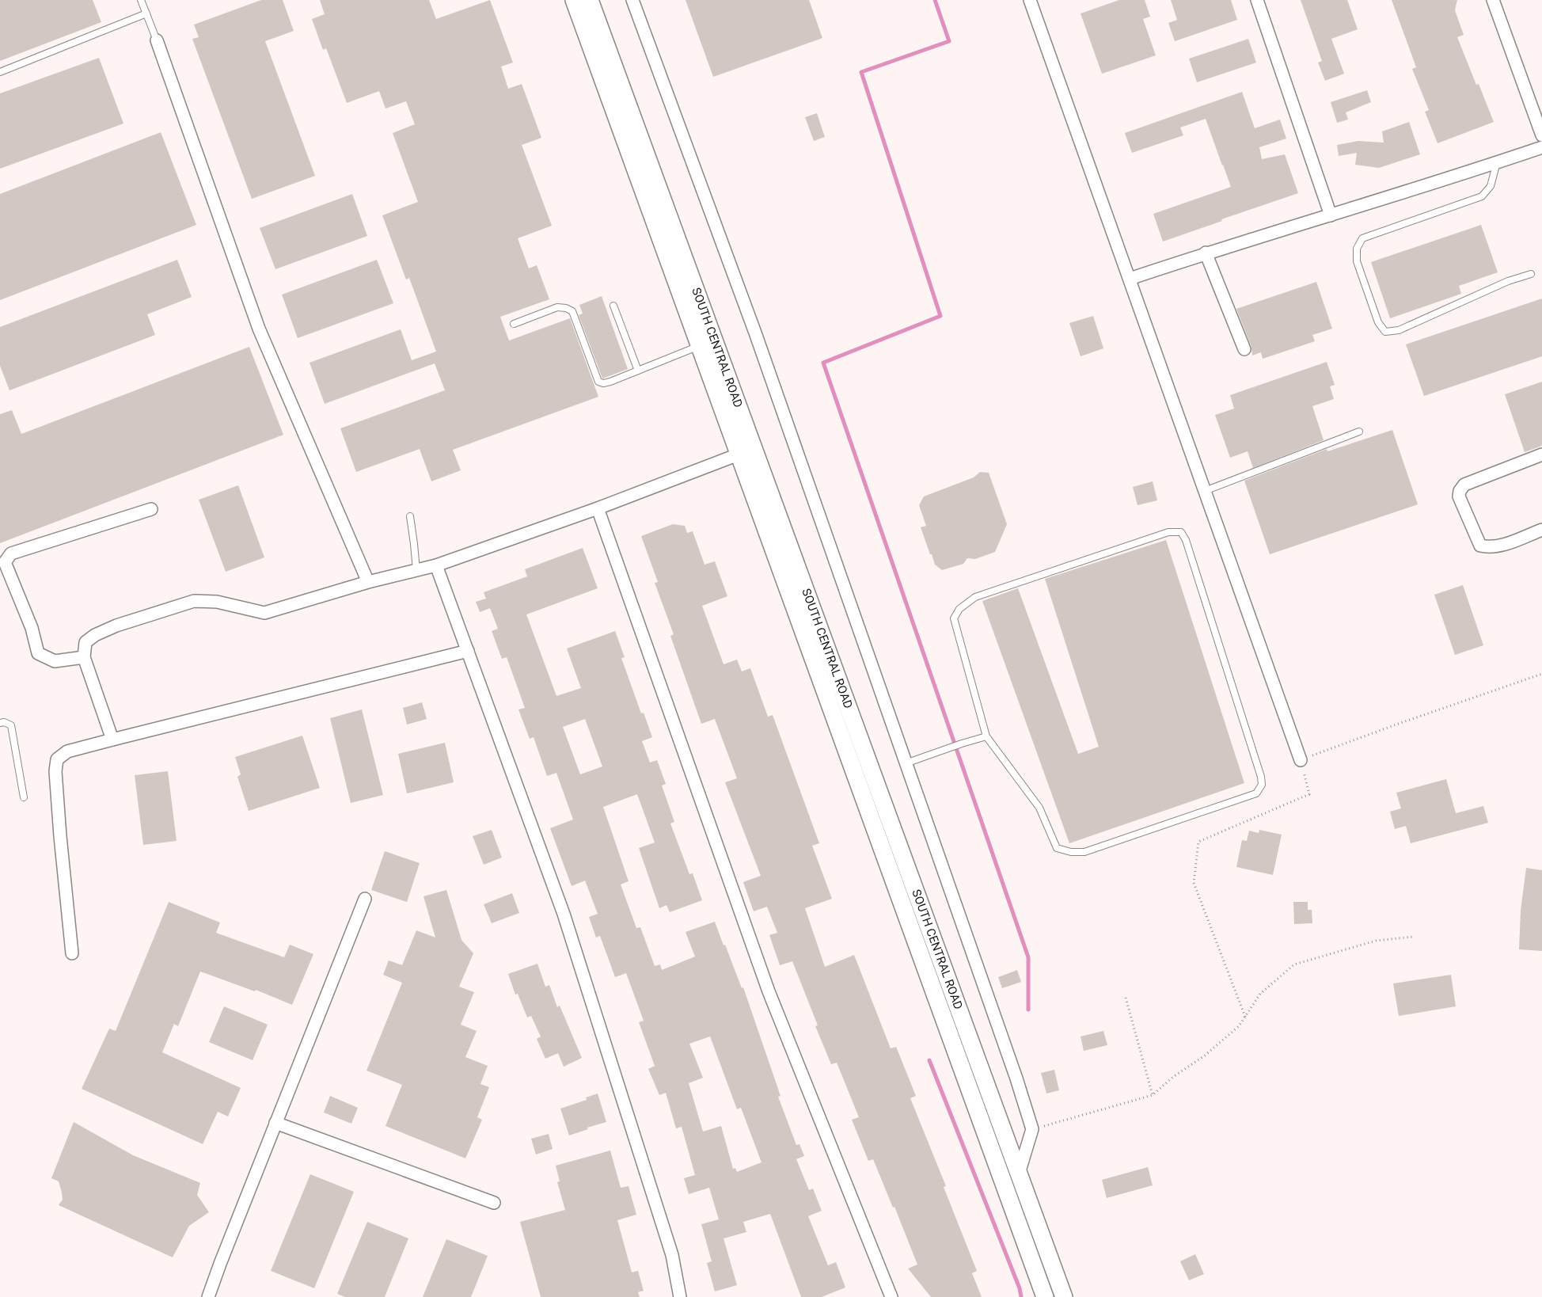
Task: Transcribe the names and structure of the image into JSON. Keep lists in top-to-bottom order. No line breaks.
{"streets":{"main road":["SOUTH CENTRAL ROAD"]}}
